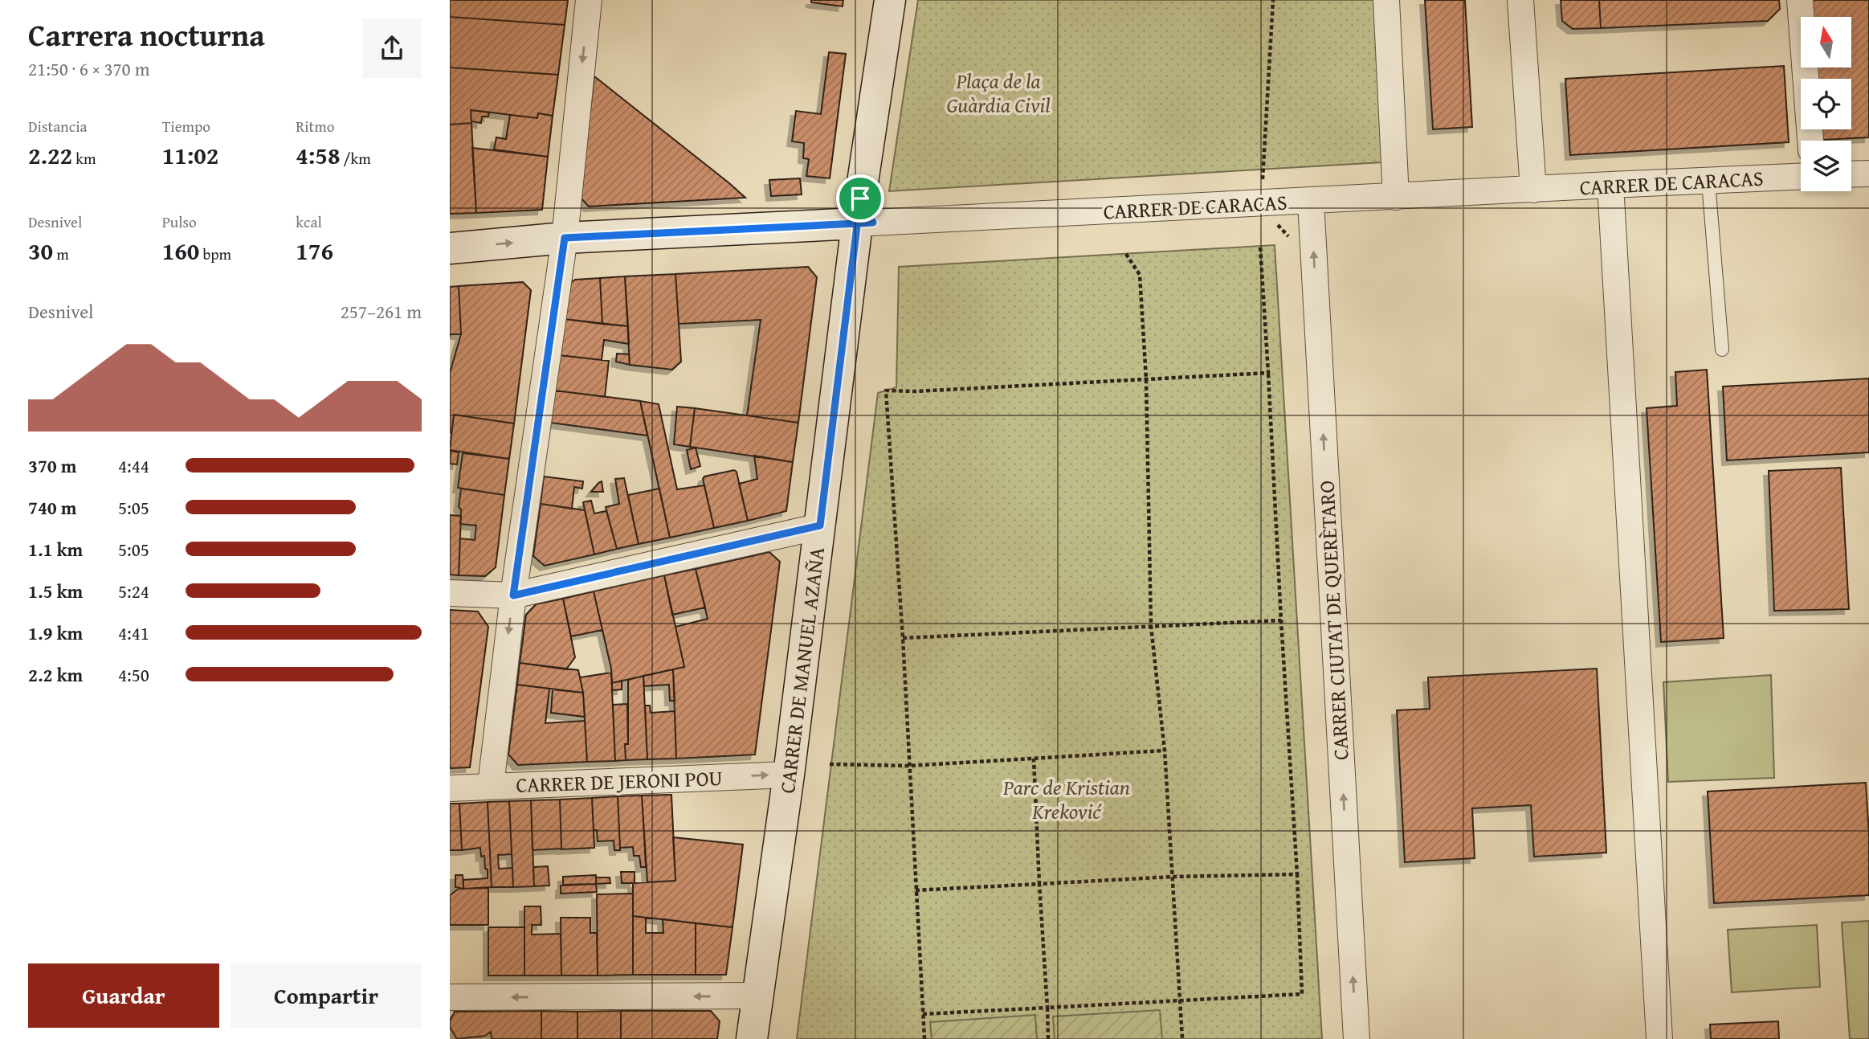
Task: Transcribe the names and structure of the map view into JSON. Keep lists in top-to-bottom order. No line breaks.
{"streets":{"street":["CARRER DE CARACAS","CARRER CIUTAT DE QUERÈTARO","CARRER DE MANUEL AZAÑA","CARRER DE JERONI POU"]},"crossings":[["CARRER DE CARACAS","CARRER CIUTAT DE QUERÈTARO"],["CARRER DE CARACAS","CARRER DE MANUEL AZAÑA"],["CARRER DE MANUEL AZAÑA","CARRER DE JERONI POU"]],"one_way":["CARRER CIUTAT DE QUERÈTARO"],"parks":["Plaça de la Guàrdia Civil","Parc de Kristian Kreković"],"north":"top","page":{"heading":["Carrera nocturna","21:50 · 6 × 370 m"],"stats":[["Distancia","2.22 km"],["Tiempo","11:02"],["Ritmo","4:58 /km"],["Desnivel","30 m"],["Pulso","160 bpm"],["kcal","176"]],"chart":["Desnivel","257–261 m"],"list":[{"name":"370 m","note":"4:44"},{"name":"740 m","note":"5:05"},{"name":"1.1 km","note":"5:05"},{"name":"1.5 km","note":"5:24"},{"name":"1.9 km","note":"4:41"},{"name":"2.2 km","note":"4:50"}],"buttons":["Guardar","Compartir"]}}
